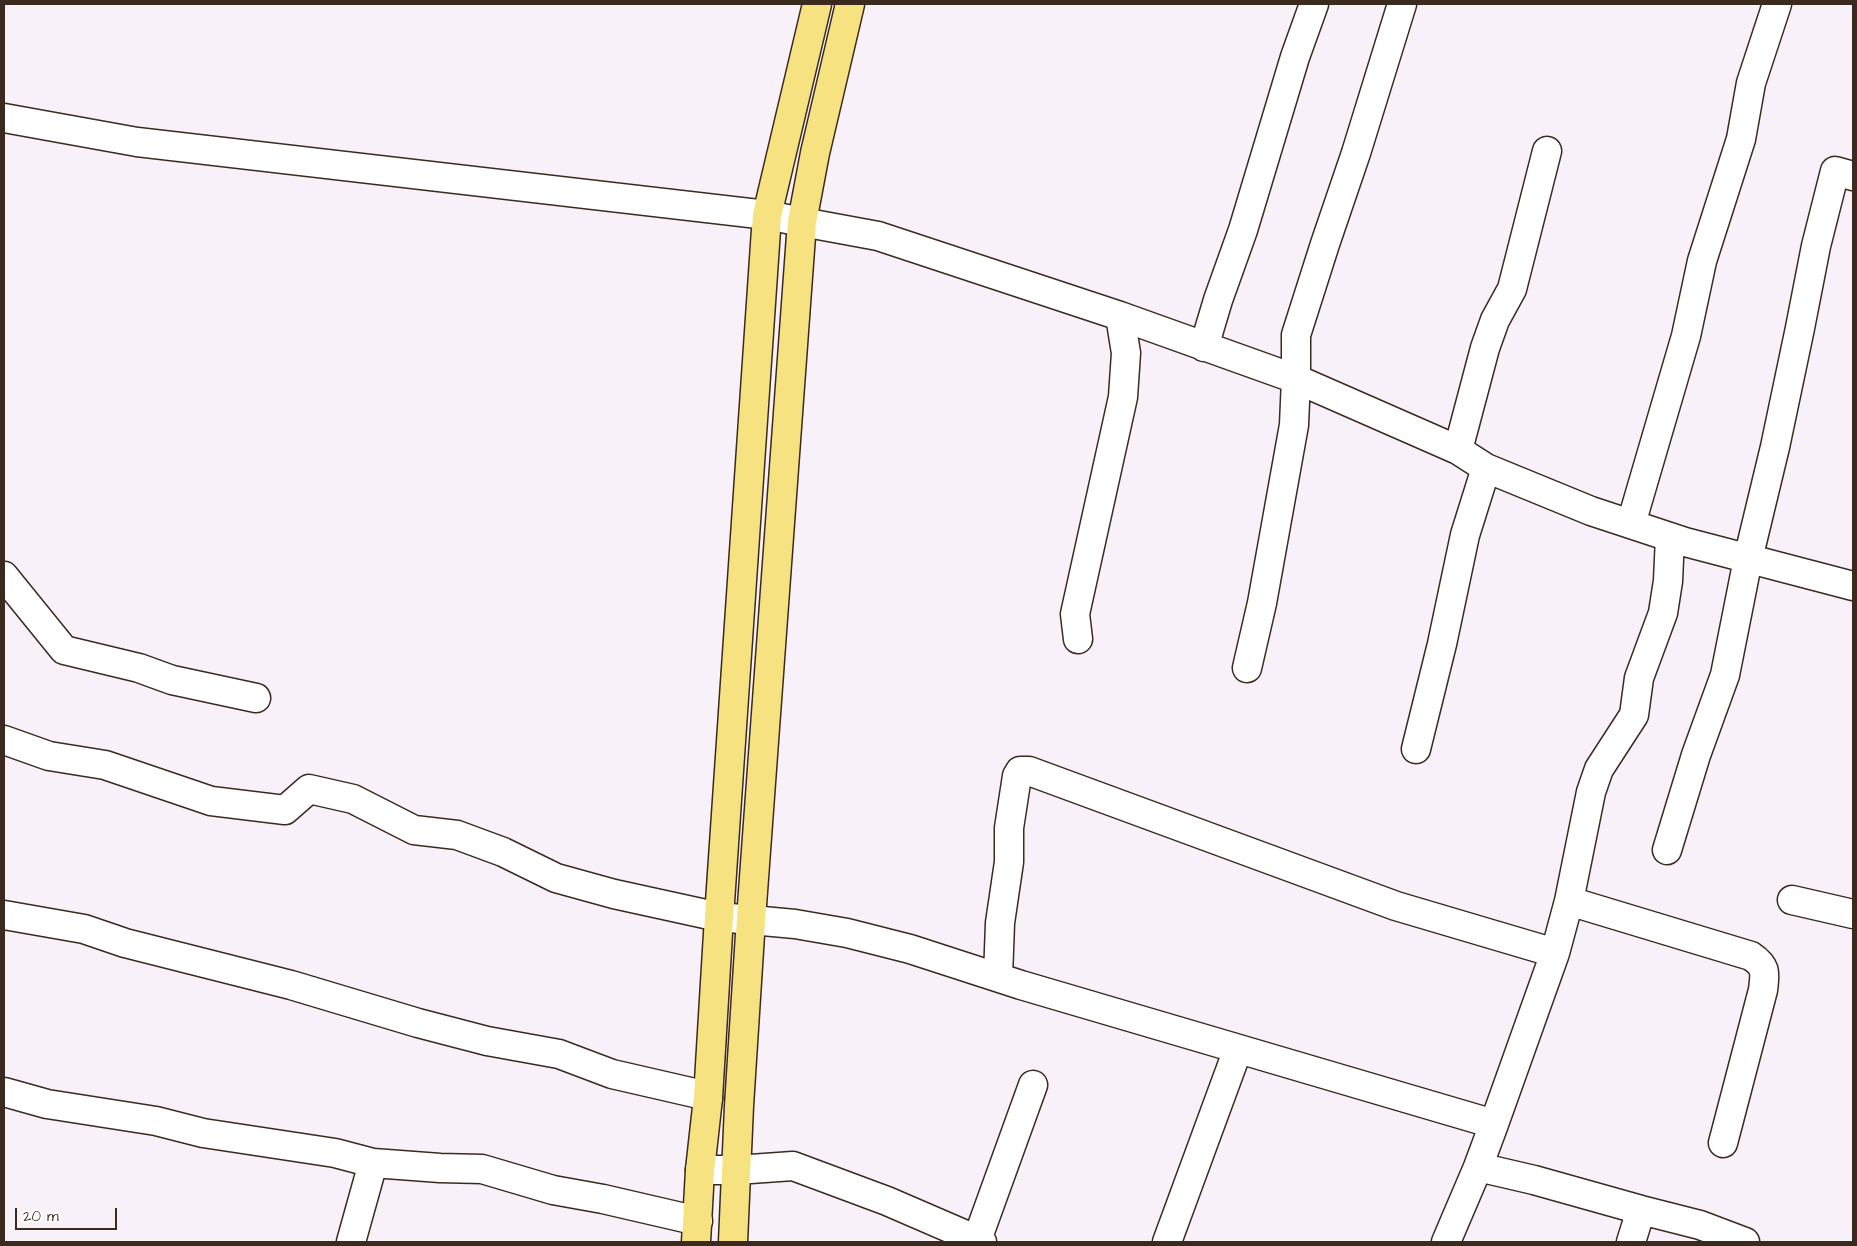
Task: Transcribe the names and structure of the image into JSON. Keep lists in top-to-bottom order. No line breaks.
{"scale_bar":"20 m"}
